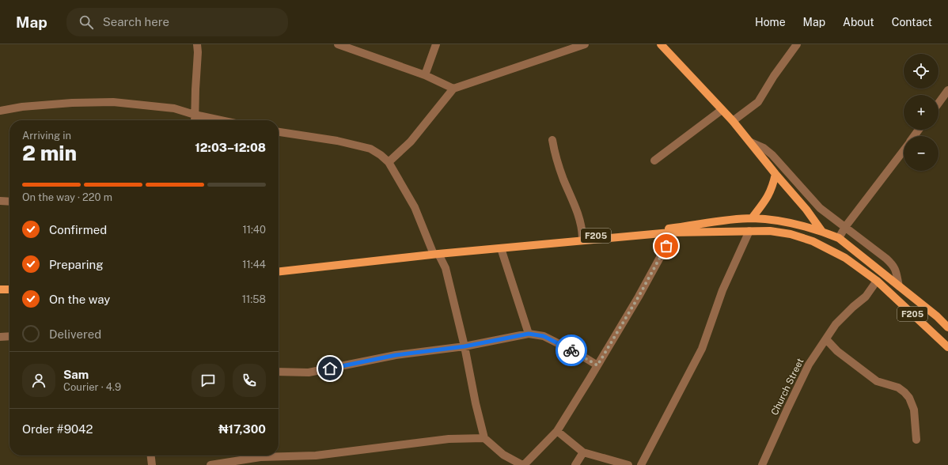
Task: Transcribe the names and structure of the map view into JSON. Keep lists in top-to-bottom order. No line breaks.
{"streets":{"main road":["F205"],"street":["Church Street"]},"crossings":[["F205","Church Street"]],"page":{"header":"Map","search":"Search here","nav":["Home","Map","About","Contact"],"map_buttons":["+","−"],"heading":["2 min","Arriving in","12:03–12:08"],"panel":["Sam","Courier · 4.9","Order #9042","₦17,300"],"bar":"On the way · 220 m","list":[["Confirmed","11:40"],["Preparing","11:44"],["On the way","11:58"],"Delivered"]}}
